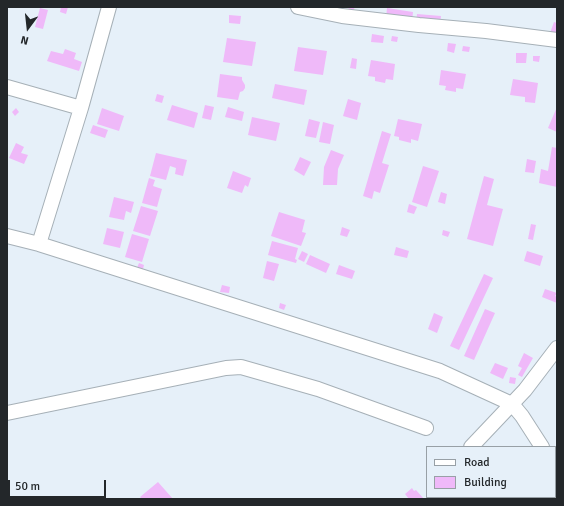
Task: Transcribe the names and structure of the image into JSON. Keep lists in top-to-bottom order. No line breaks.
{"legend":["Road","Building"],"scale_bar":"50 m","north":"bottom"}
